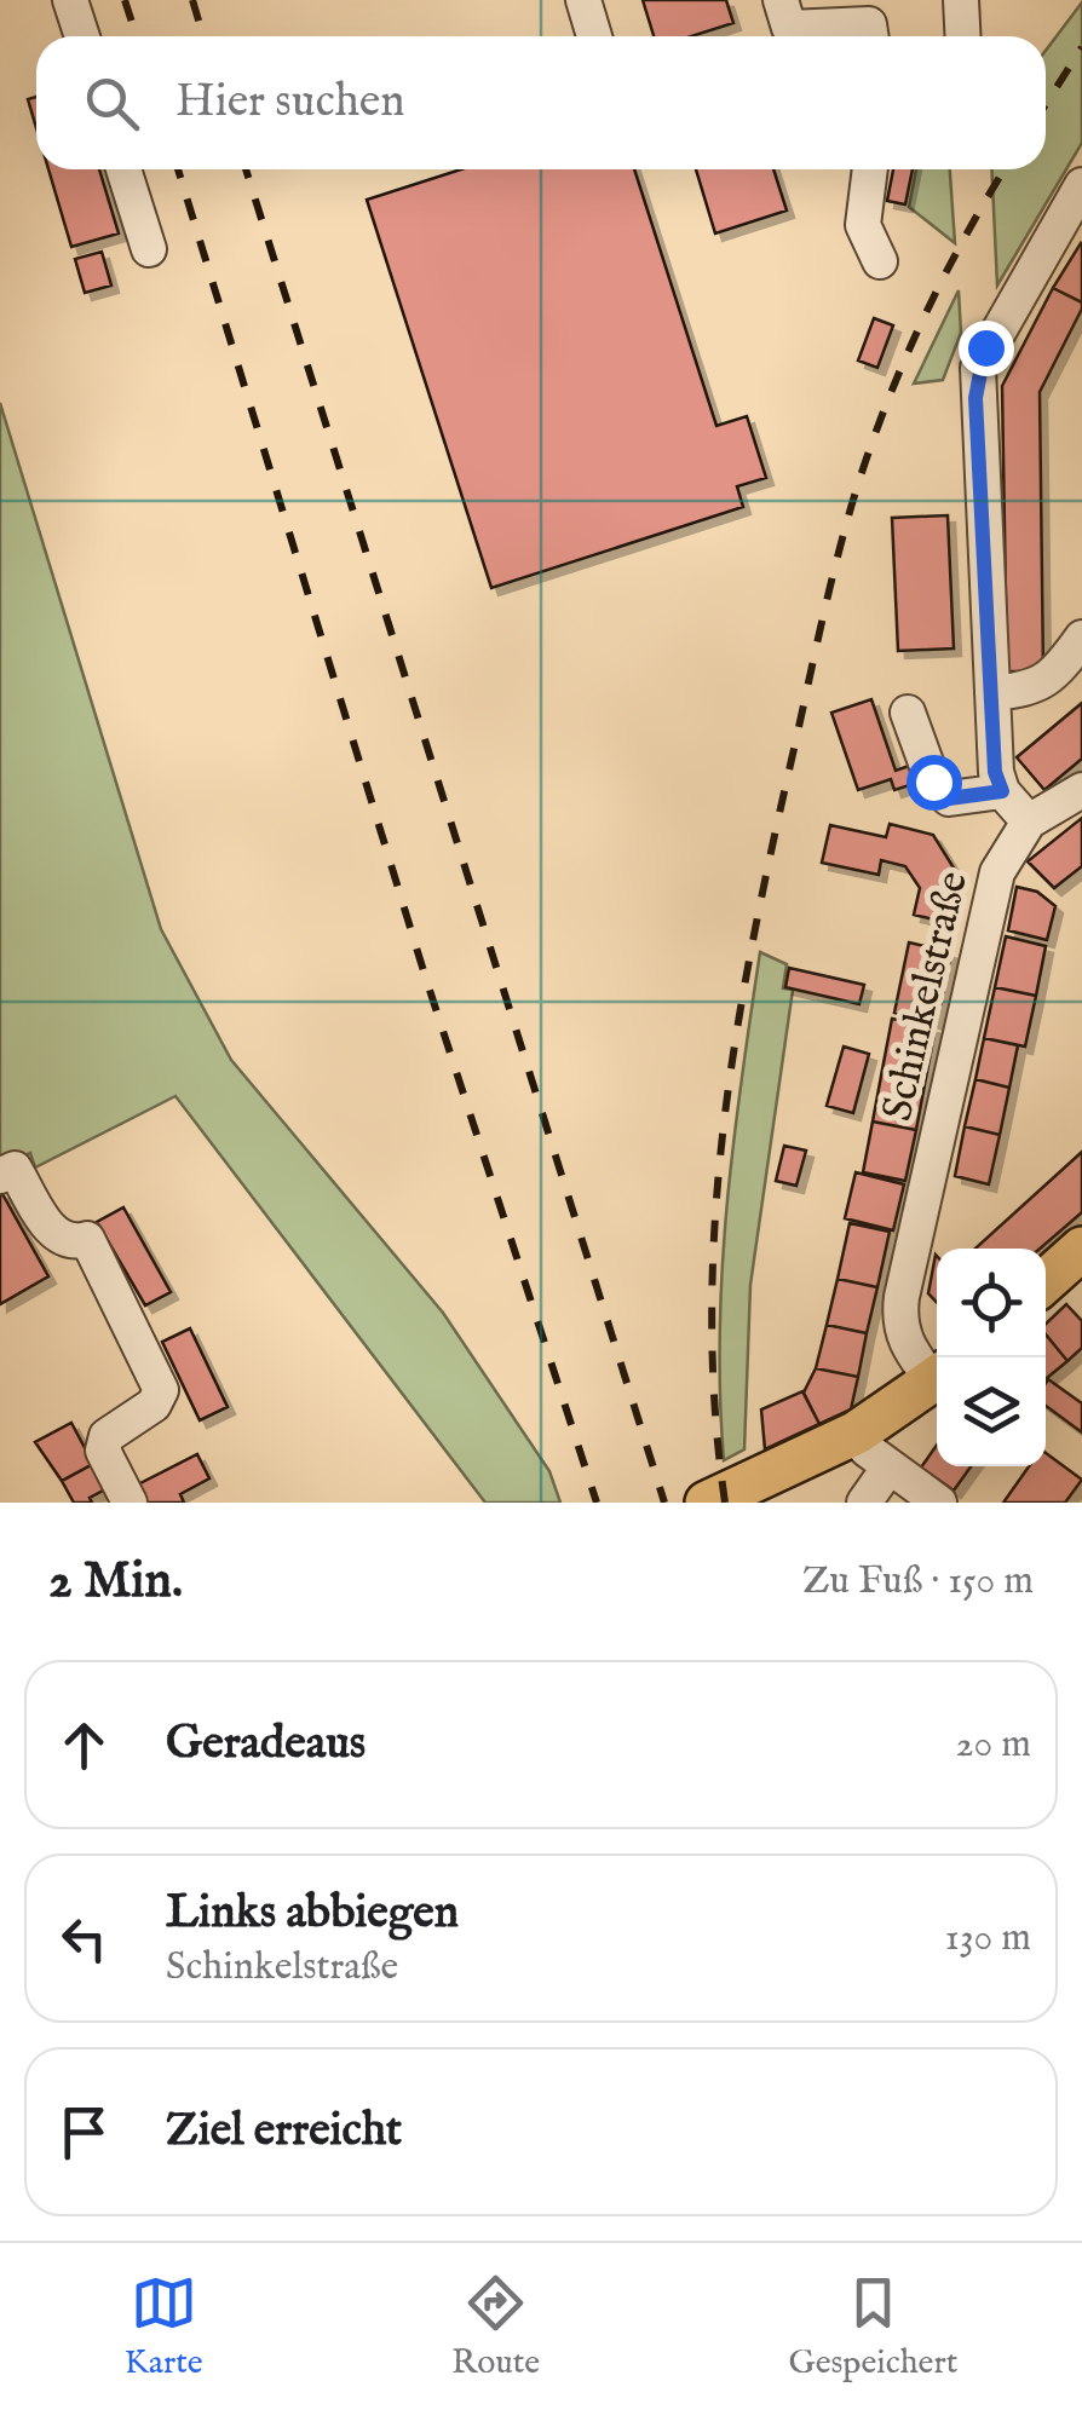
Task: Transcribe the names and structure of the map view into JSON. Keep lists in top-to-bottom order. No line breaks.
{"streets":{"street":["Schinkelstraße"]},"page":{"search":"Hier suchen","heading":["2 Min.","Zu Fuß · 150 m"],"list":[["Geradeaus","20 m"],["Links abbiegen","Schinkelstraße","130 m"],"Ziel erreicht"],"nav":["Karte","Route","Gespeichert"]}}
